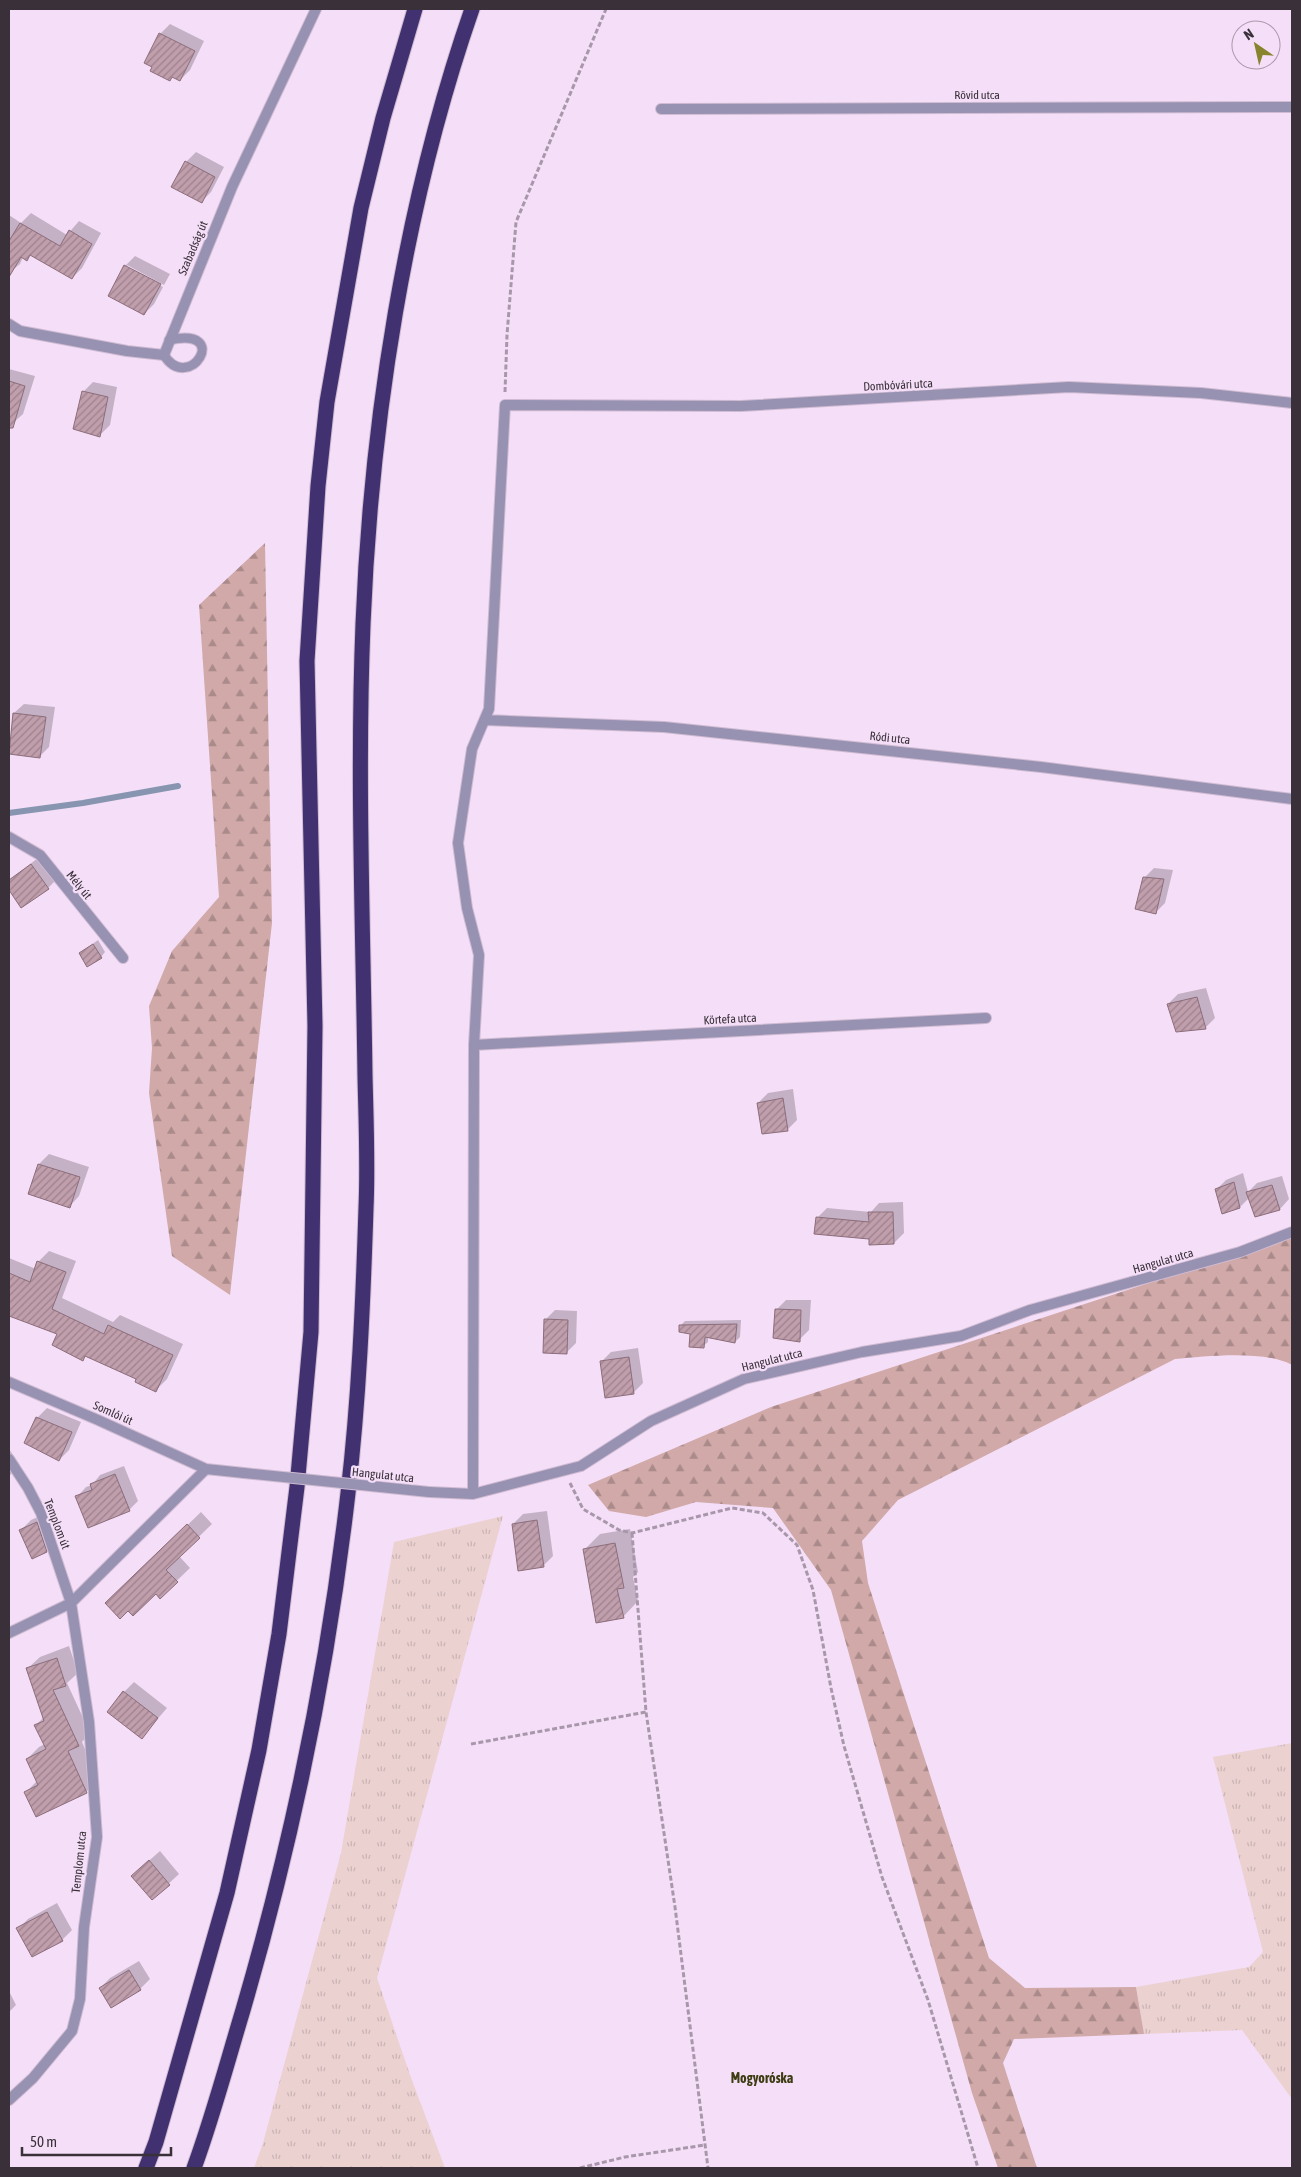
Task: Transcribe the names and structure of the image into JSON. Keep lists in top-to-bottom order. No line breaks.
{"streets":{"street":["Rövid utca","Szabadság út","Dombóvári utca","Ródi utca","Mély út","Körtefa utca","Hangulat utca","Somlói út","Templom út","Templom utca"]},"crossings":[["Hangulat utca","Somlói út"],["Templom út","Templom utca"]],"districts":["Mogyoróska"],"scale_bar":"50 m","north":"top left"}
